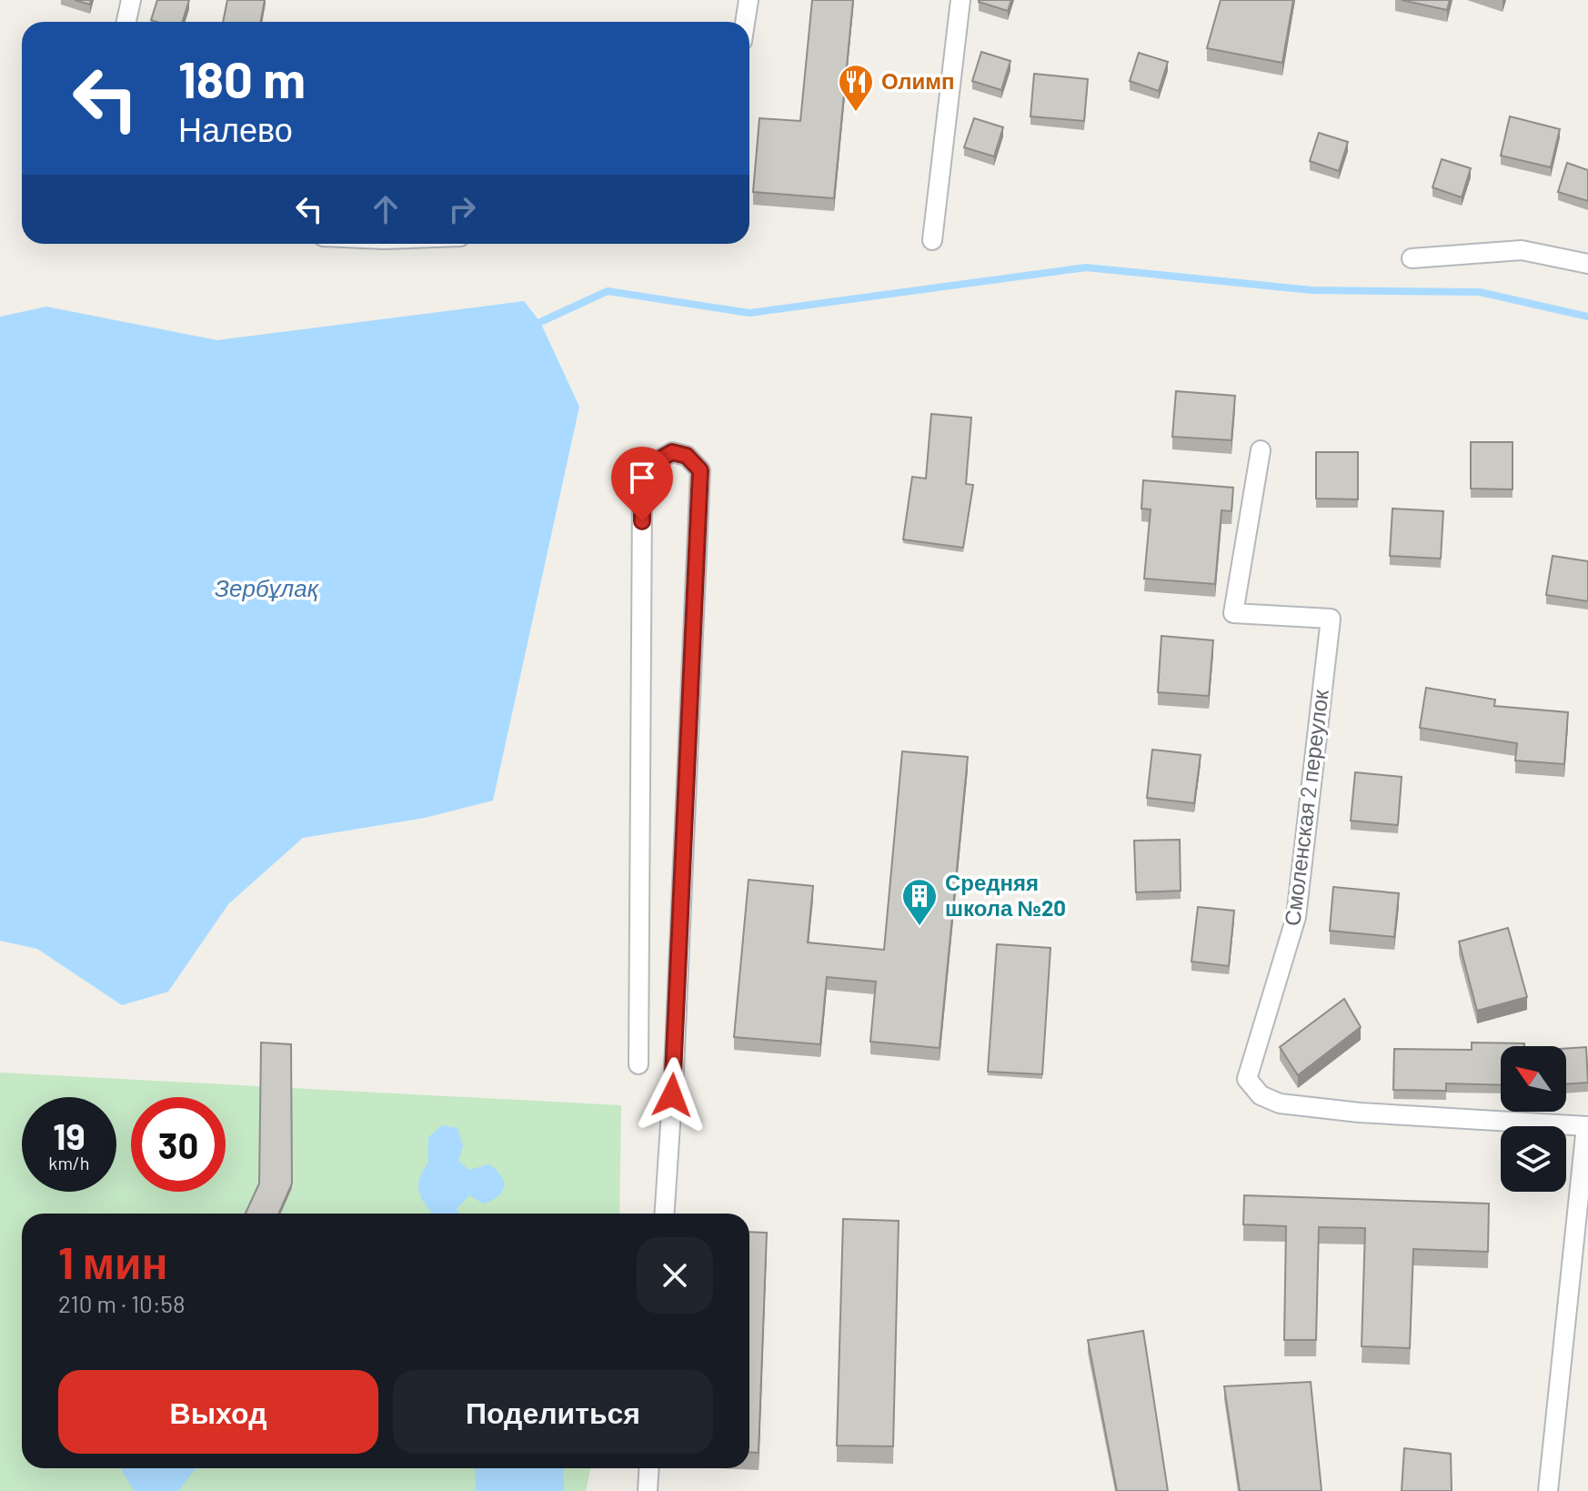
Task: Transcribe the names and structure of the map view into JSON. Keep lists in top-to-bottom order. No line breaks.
{"streets":{"street":["Смоленская 2 переулок"]},"water":["Зербұлақ"],"places":{"restaurant":["Олимп"],"building":["Средняя школа №20"]},"north":"top left","page":{"turn":["180 m","Налево"],"speed":"19 km/h","limit":"30","heading":["1 мин","210 m · 10:58"],"buttons":["Выход","Поделиться"]}}
